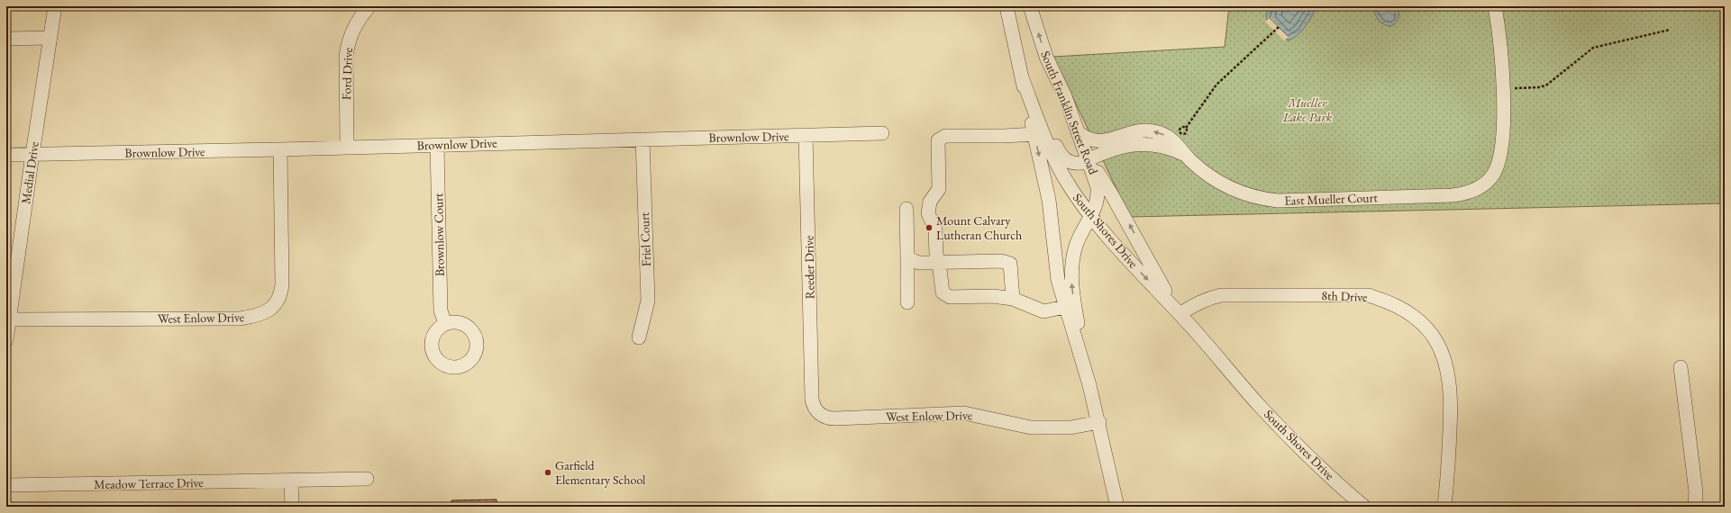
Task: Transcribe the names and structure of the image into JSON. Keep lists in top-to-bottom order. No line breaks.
{"streets":{"street":["Ford Drive","South Franklin Street Road","Brownlow Drive","Medial Drive","East Mueller Court","South Shores Drive","Brownlow Court","Friel Court","Reeder Drive","8th Drive","West Enlow Drive","Meadow Terrace Drive"]},"crossings":[["Ford Drive","Brownlow Drive"],["South Franklin Street Road","East Mueller Court"],["South Franklin Street Road","South Shores Drive"],["South Franklin Street Road","West Enlow Drive"],["Brownlow Drive","Medial Drive"],["Brownlow Drive","Brownlow Court"],["Brownlow Drive","Friel Court"],["Brownlow Drive","Reeder Drive"],["Brownlow Drive","West Enlow Drive"],["Medial Drive","West Enlow Drive"],["East Mueller Court","South Shores Drive"],["South Shores Drive","8th Drive"],["Reeder Drive","West Enlow Drive"]],"parks":["Mueller Lake Park"],"places":["Mount Calvary Lutheran Church","Garfield Elementary School"]}
